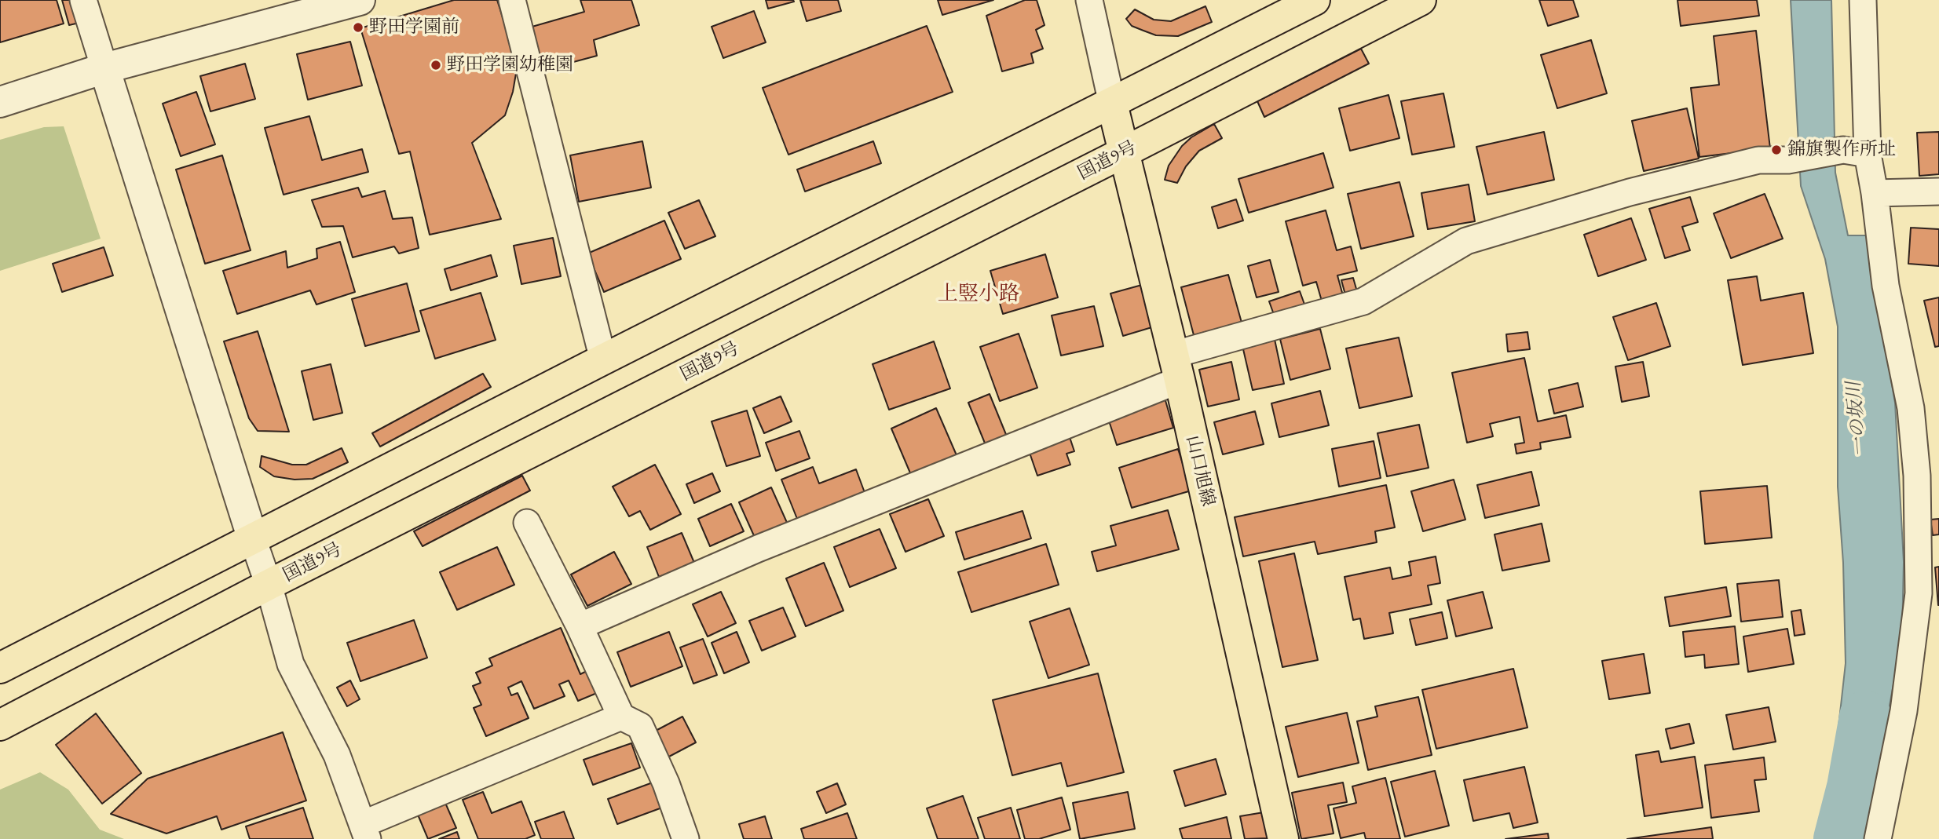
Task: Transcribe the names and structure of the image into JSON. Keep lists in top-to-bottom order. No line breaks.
{"streets":{"main road":["国道9号","山口旭線"]},"crossings":[["国道9号","山口旭線"]],"districts":["上竪小路"],"water":["一の坂川"],"places":["野田学園前","野田学園幼稚園","錦旗製作所址"]}
